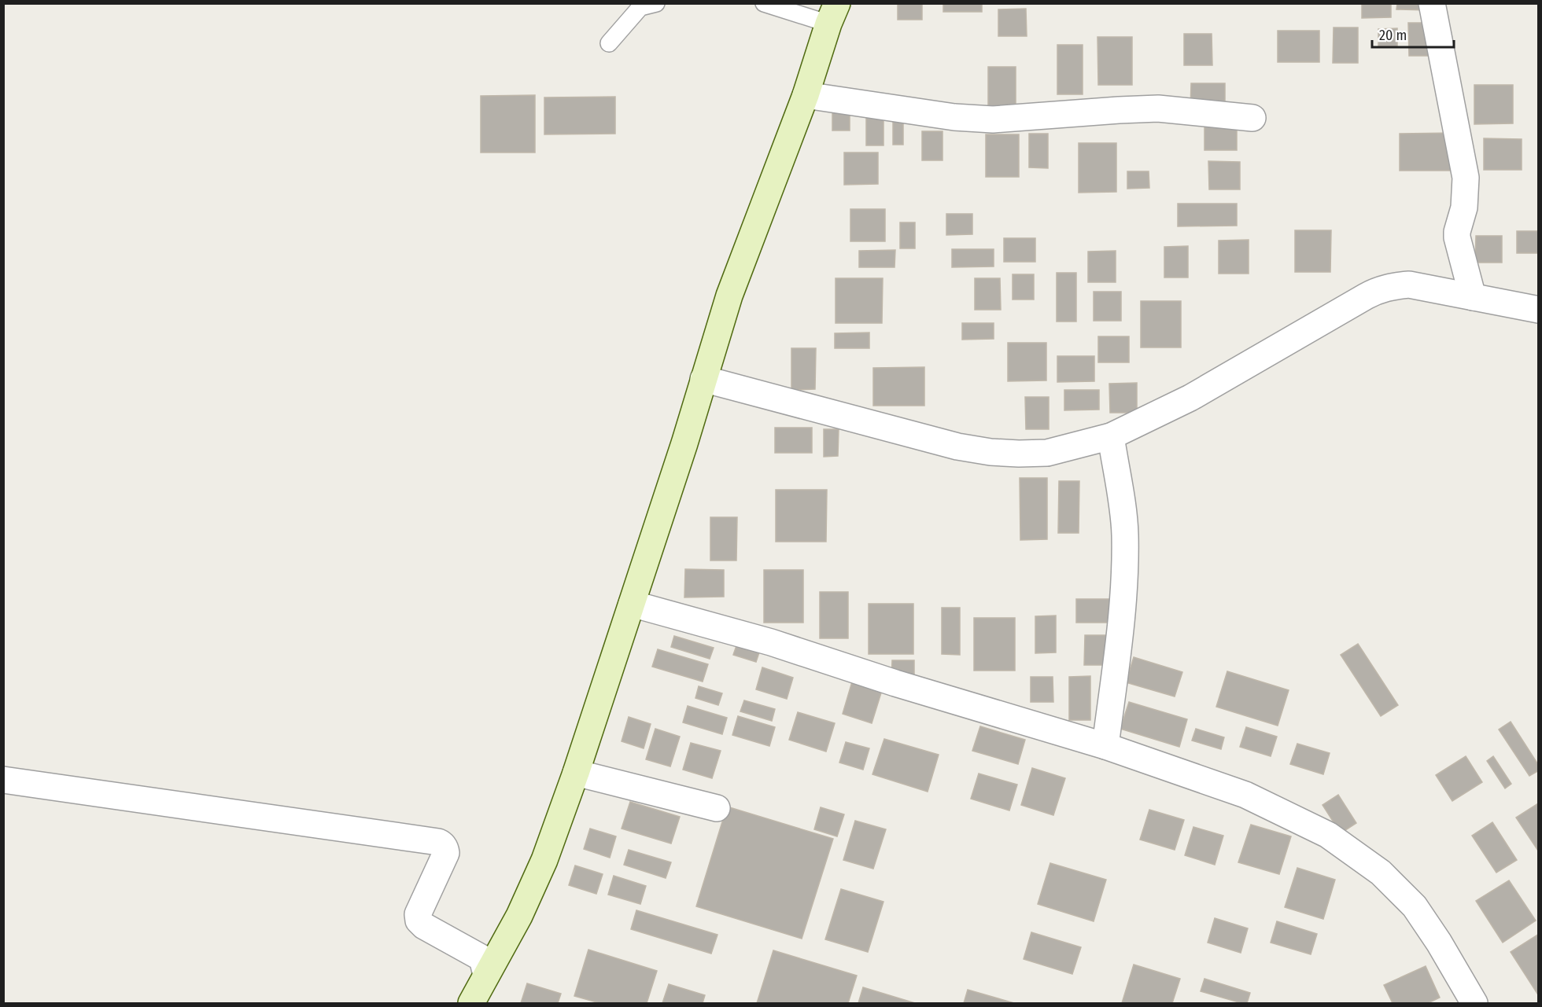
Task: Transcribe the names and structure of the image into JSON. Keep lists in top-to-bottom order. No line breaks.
{"scale_bar":"20 m"}
